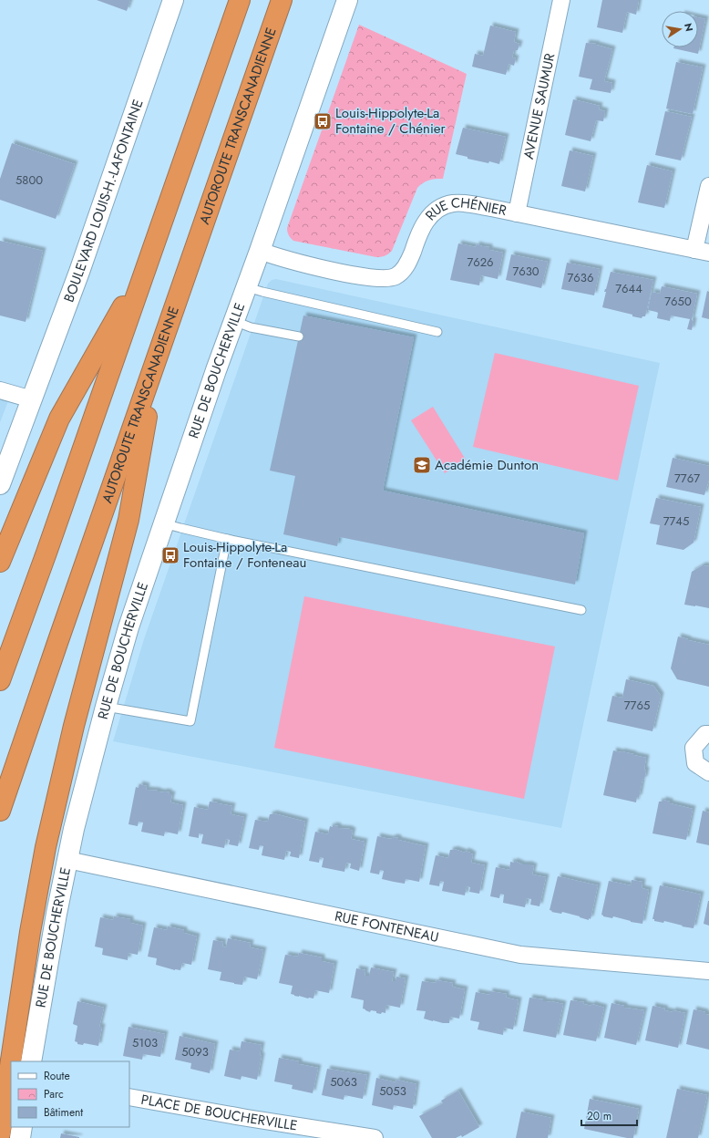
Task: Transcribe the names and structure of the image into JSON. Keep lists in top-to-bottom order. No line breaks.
{"streets":{"highway":["AUTOROUTE TRANSCANADIENNE"],"main road":["BOULEVARD LOUIS-H.-LAFONTAINE","RUE DE BOUCHERVILLE"],"street":["AVENUE SAUMUR","RUE CHÉNIER","RUE FONTENEAU","PLACE DE BOUCHERVILLE"]},"crossings":[["AVENUE SAUMUR","RUE CHÉNIER"],["RUE CHÉNIER","RUE DE BOUCHERVILLE"],["RUE DE BOUCHERVILLE","RUE FONTENEAU"]],"places":{"bus stop":["Louis-Hippolyte-La Fontaine / Chénier","Louis-Hippolyte-La Fontaine / Fonteneau"],"school or university":["Académie Dunton"]},"house_numbers":["5800","7626","7630","7636","7644","7650","7767","7745","7765","5103","5093","5063","5053"],"legend":["Route","Parc","Bâtiment"],"scale_bar":"20 m","north":"right"}
